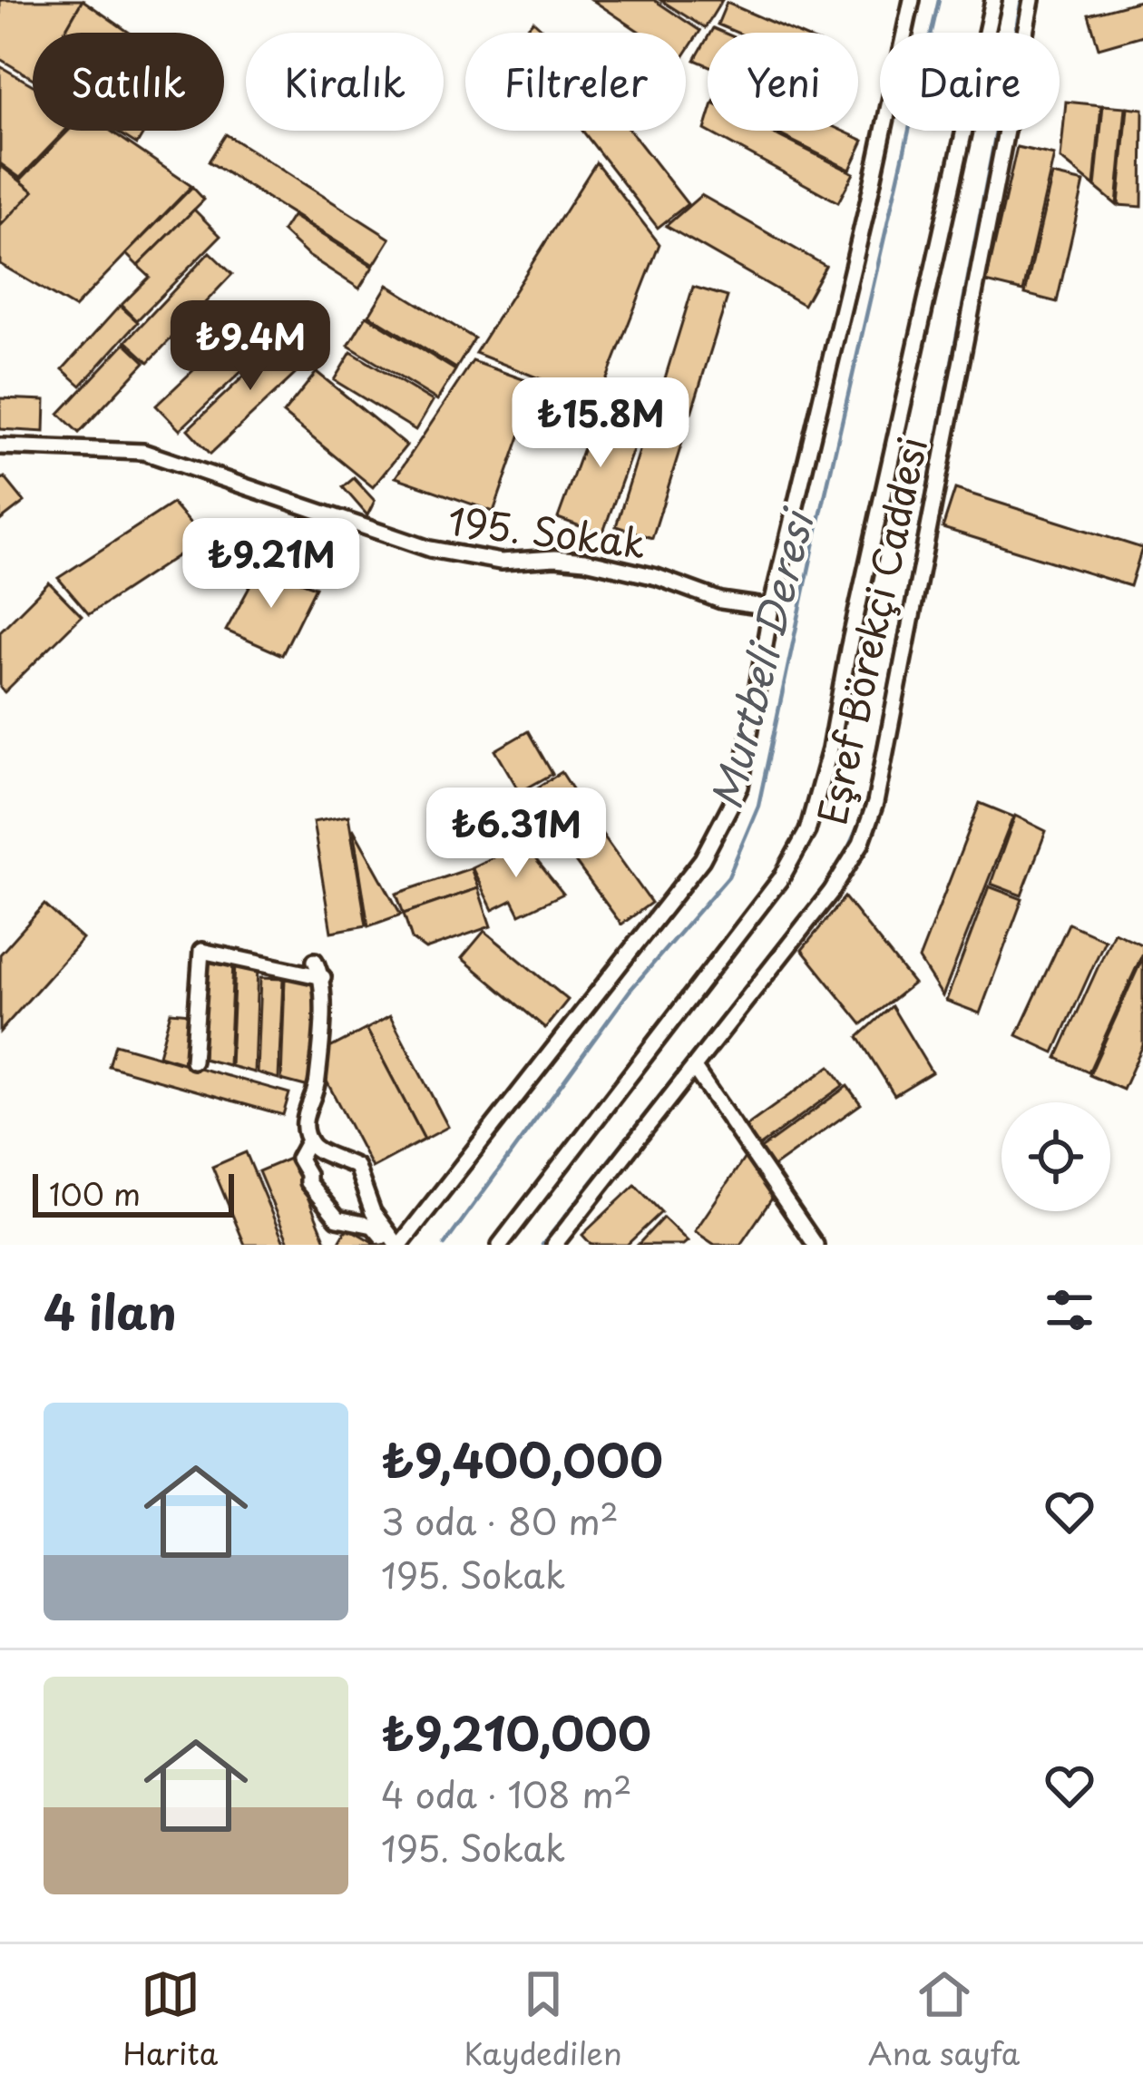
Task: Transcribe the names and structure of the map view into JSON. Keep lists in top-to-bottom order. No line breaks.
{"streets":{"street":["195. Sokak","Eşref Börekçi Caddesi"]},"water":["Murtbeli Deresi"],"scale_bar":"100 m","page":{"chip":["Satılık","Kiralık","Filtreler","Yeni","Daire"],"price":["₺9.4M","₺15.8M","₺9.21M","₺6.31M"],"scale":"100 m","heading":"4 ilan","list":[{"name":"₺9,400,000","note":"3 oda · 80 m² · 195. Sokak"},{"name":"₺9,210,000","note":"4 oda · 108 m² · 195. Sokak"}],"tabs":["Harita","Kaydedilen","Ana sayfa"]}}
